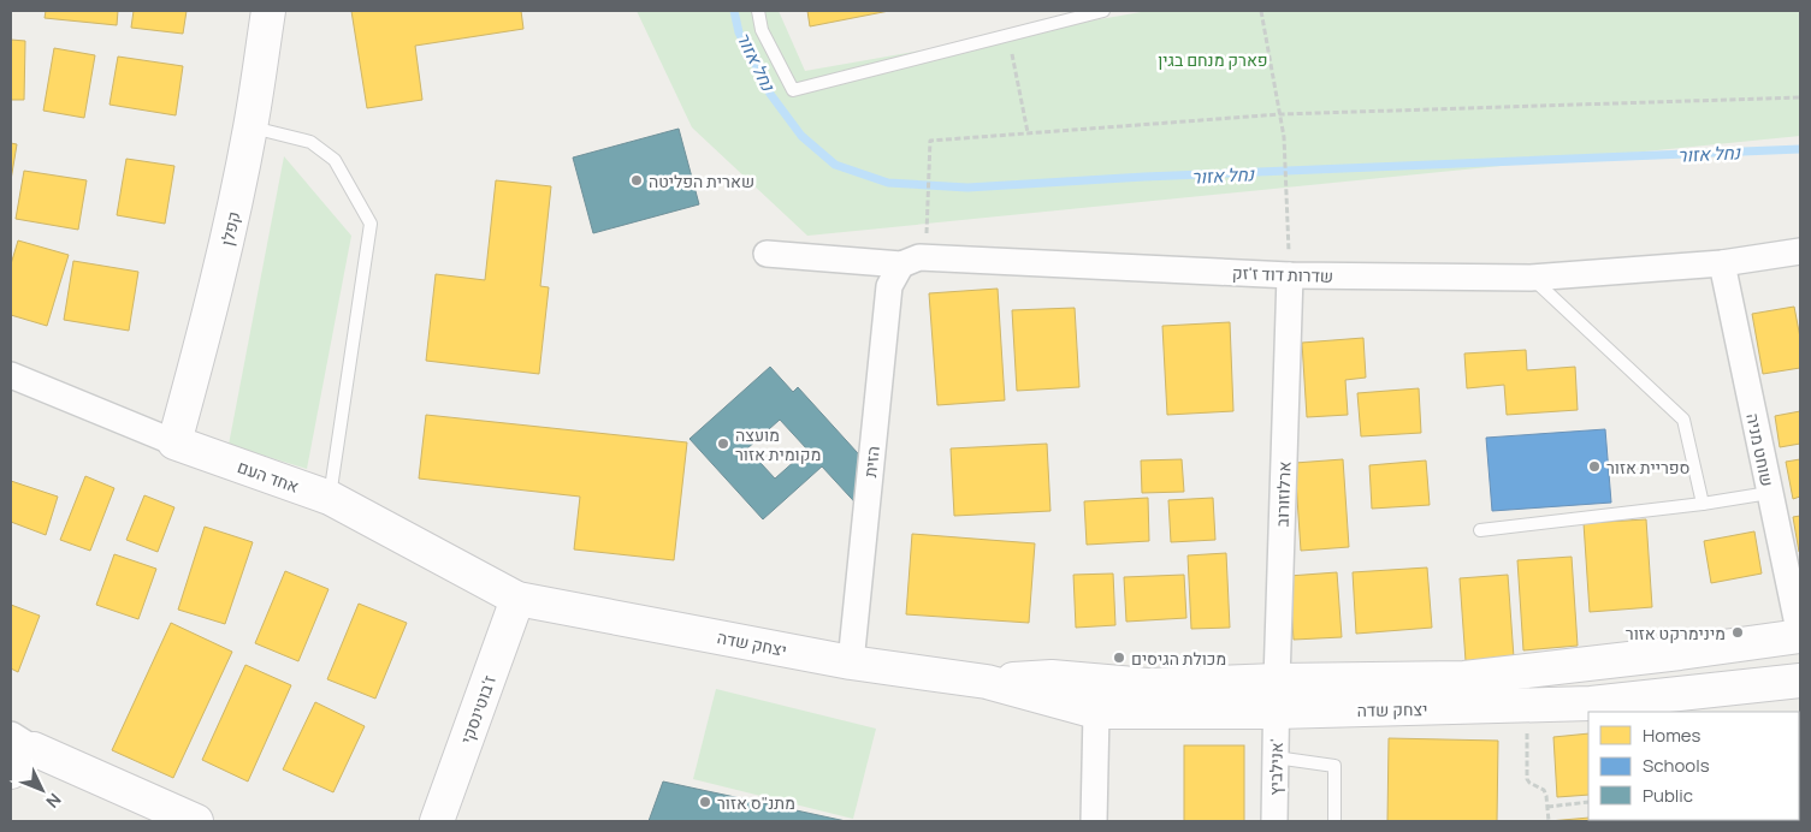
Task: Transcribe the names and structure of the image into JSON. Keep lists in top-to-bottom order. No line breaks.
{"streets":{"street":["קפלן","שדרות דוד ז'זק","שוחט מניה","הזית","אחד העם","ארלוזורוב","יצחק שדה","ז'בוטינסקי","אנילביץ'"]},"crossings":[["קפלן","אחד העם"],["שדרות דוד ז'זק","שוחט מניה"],["שדרות דוד ז'זק","הזית"],["שדרות דוד ז'זק","ארלוזורוב"],["שוחט מניה","יצחק שדה"],["הזית","יצחק שדה"],["אחד העם","יצחק שדה"],["אחד העם","ז'בוטינסקי"],["ארלוזורוב","יצחק שדה"],["ארלוזורוב","אנילביץ'"],["יצחק שדה","ז'בוטינסקי"],["יצחק שדה","אנילביץ'"]],"water":["נחל אזור"],"parks":["פארק מנחם בגין"],"places":["שארית הפליטה","מועצה מקומית אזור","ספריית אזור","מינימרקט אזור","מכולת הגיסים","מתנ\"ס אזור"],"legend":["Homes","Schools","Public"],"north":"bottom right"}
